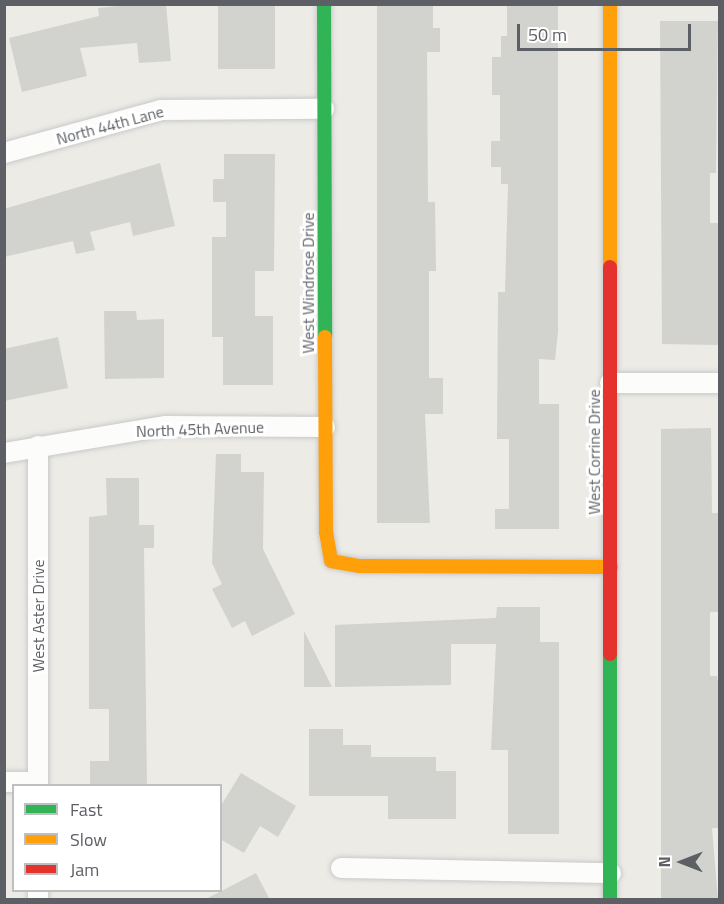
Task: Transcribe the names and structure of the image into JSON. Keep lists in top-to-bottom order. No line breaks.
{"streets":{"street":["North 44th Lane","West Windrose Drive","North 45th Avenue","West Corrine Drive","West Aster Drive"]},"crossings":[["North 44th Lane","West Windrose Drive"],["West Windrose Drive","North 45th Avenue"],["West Windrose Drive","West Corrine Drive"],["North 45th Avenue","West Aster Drive"]],"legend":["Fast","Slow","Jam"],"scale_bar":"50 m","north":"left"}
